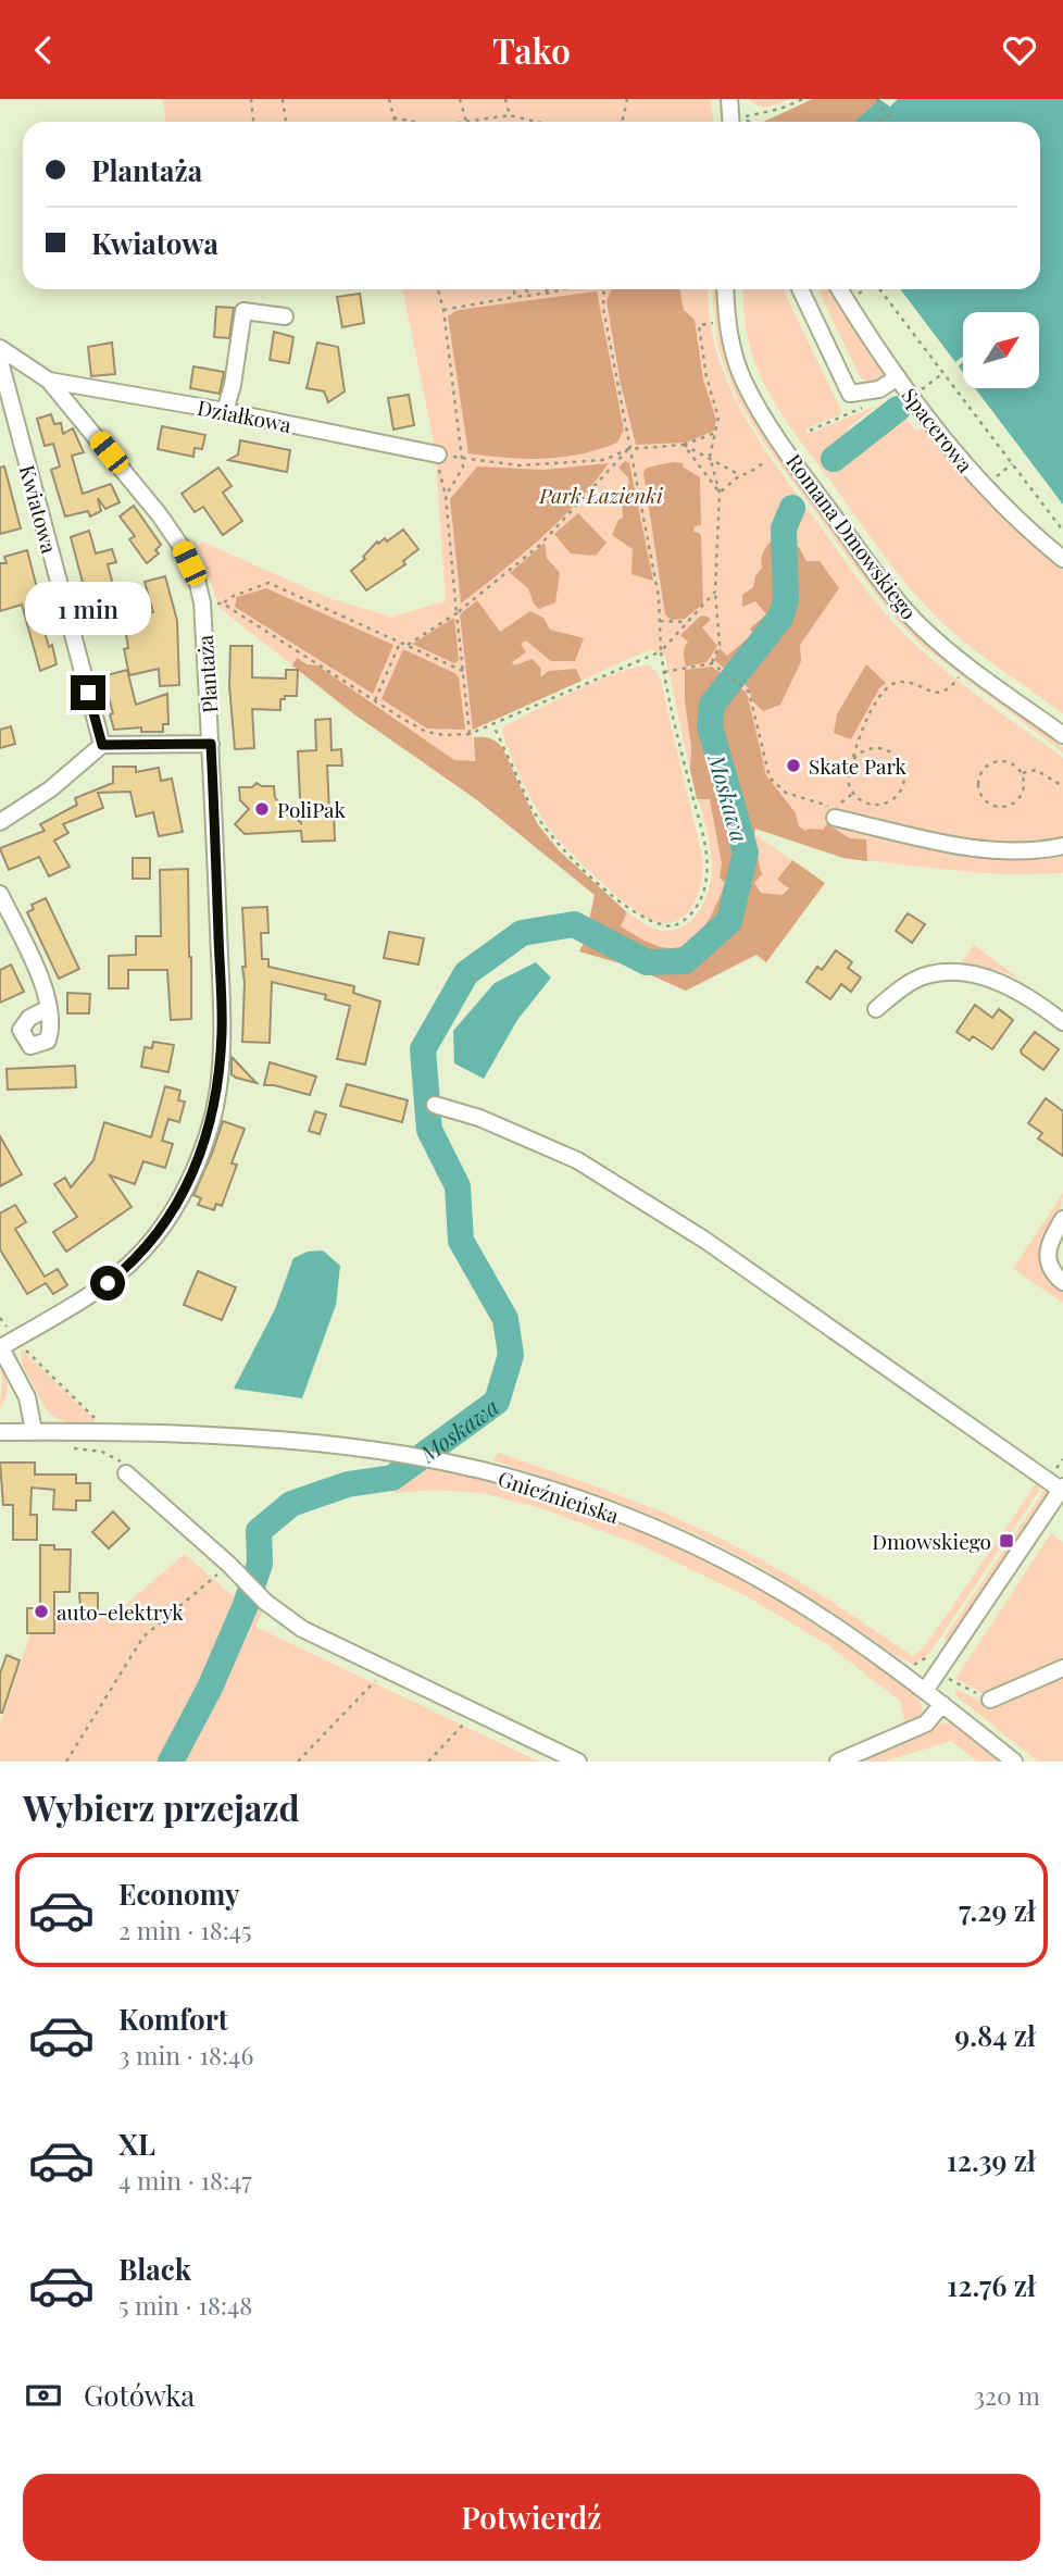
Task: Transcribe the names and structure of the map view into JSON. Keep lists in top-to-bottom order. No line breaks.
{"streets":{"street":["Działkowa","Spacerowa","Kwiatowa","Romana Dmowskiego","Plantaża","Gnieźnieńska"]},"crossings":[["Działkowa","Plantaża"]],"water":["Moskawa"],"parks":["Park Łazienki"],"places":{"other":["Skate Park","PoliPak","auto-elektryk"],"transit":["Dmowskiego"]},"north":"top right","page":{"header":"Tako","banner":["Plantaża","Kwiatowa"],"bubble":"1 min","heading":"Wybierz przejazd","list":[{"name":"Economy","note":"2 min · 18:45","value":"7.29 zł"},{"name":"Komfort","note":"3 min · 18:46","value":"9.84 zł"},{"name":"XL","note":"4 min · 18:47","value":"12.39 zł"},{"name":"Black","note":"5 min · 18:48","value":"12.76 zł"}],"pay":["Gotówka","320 m"],"buttons":"Potwierdź"}}
